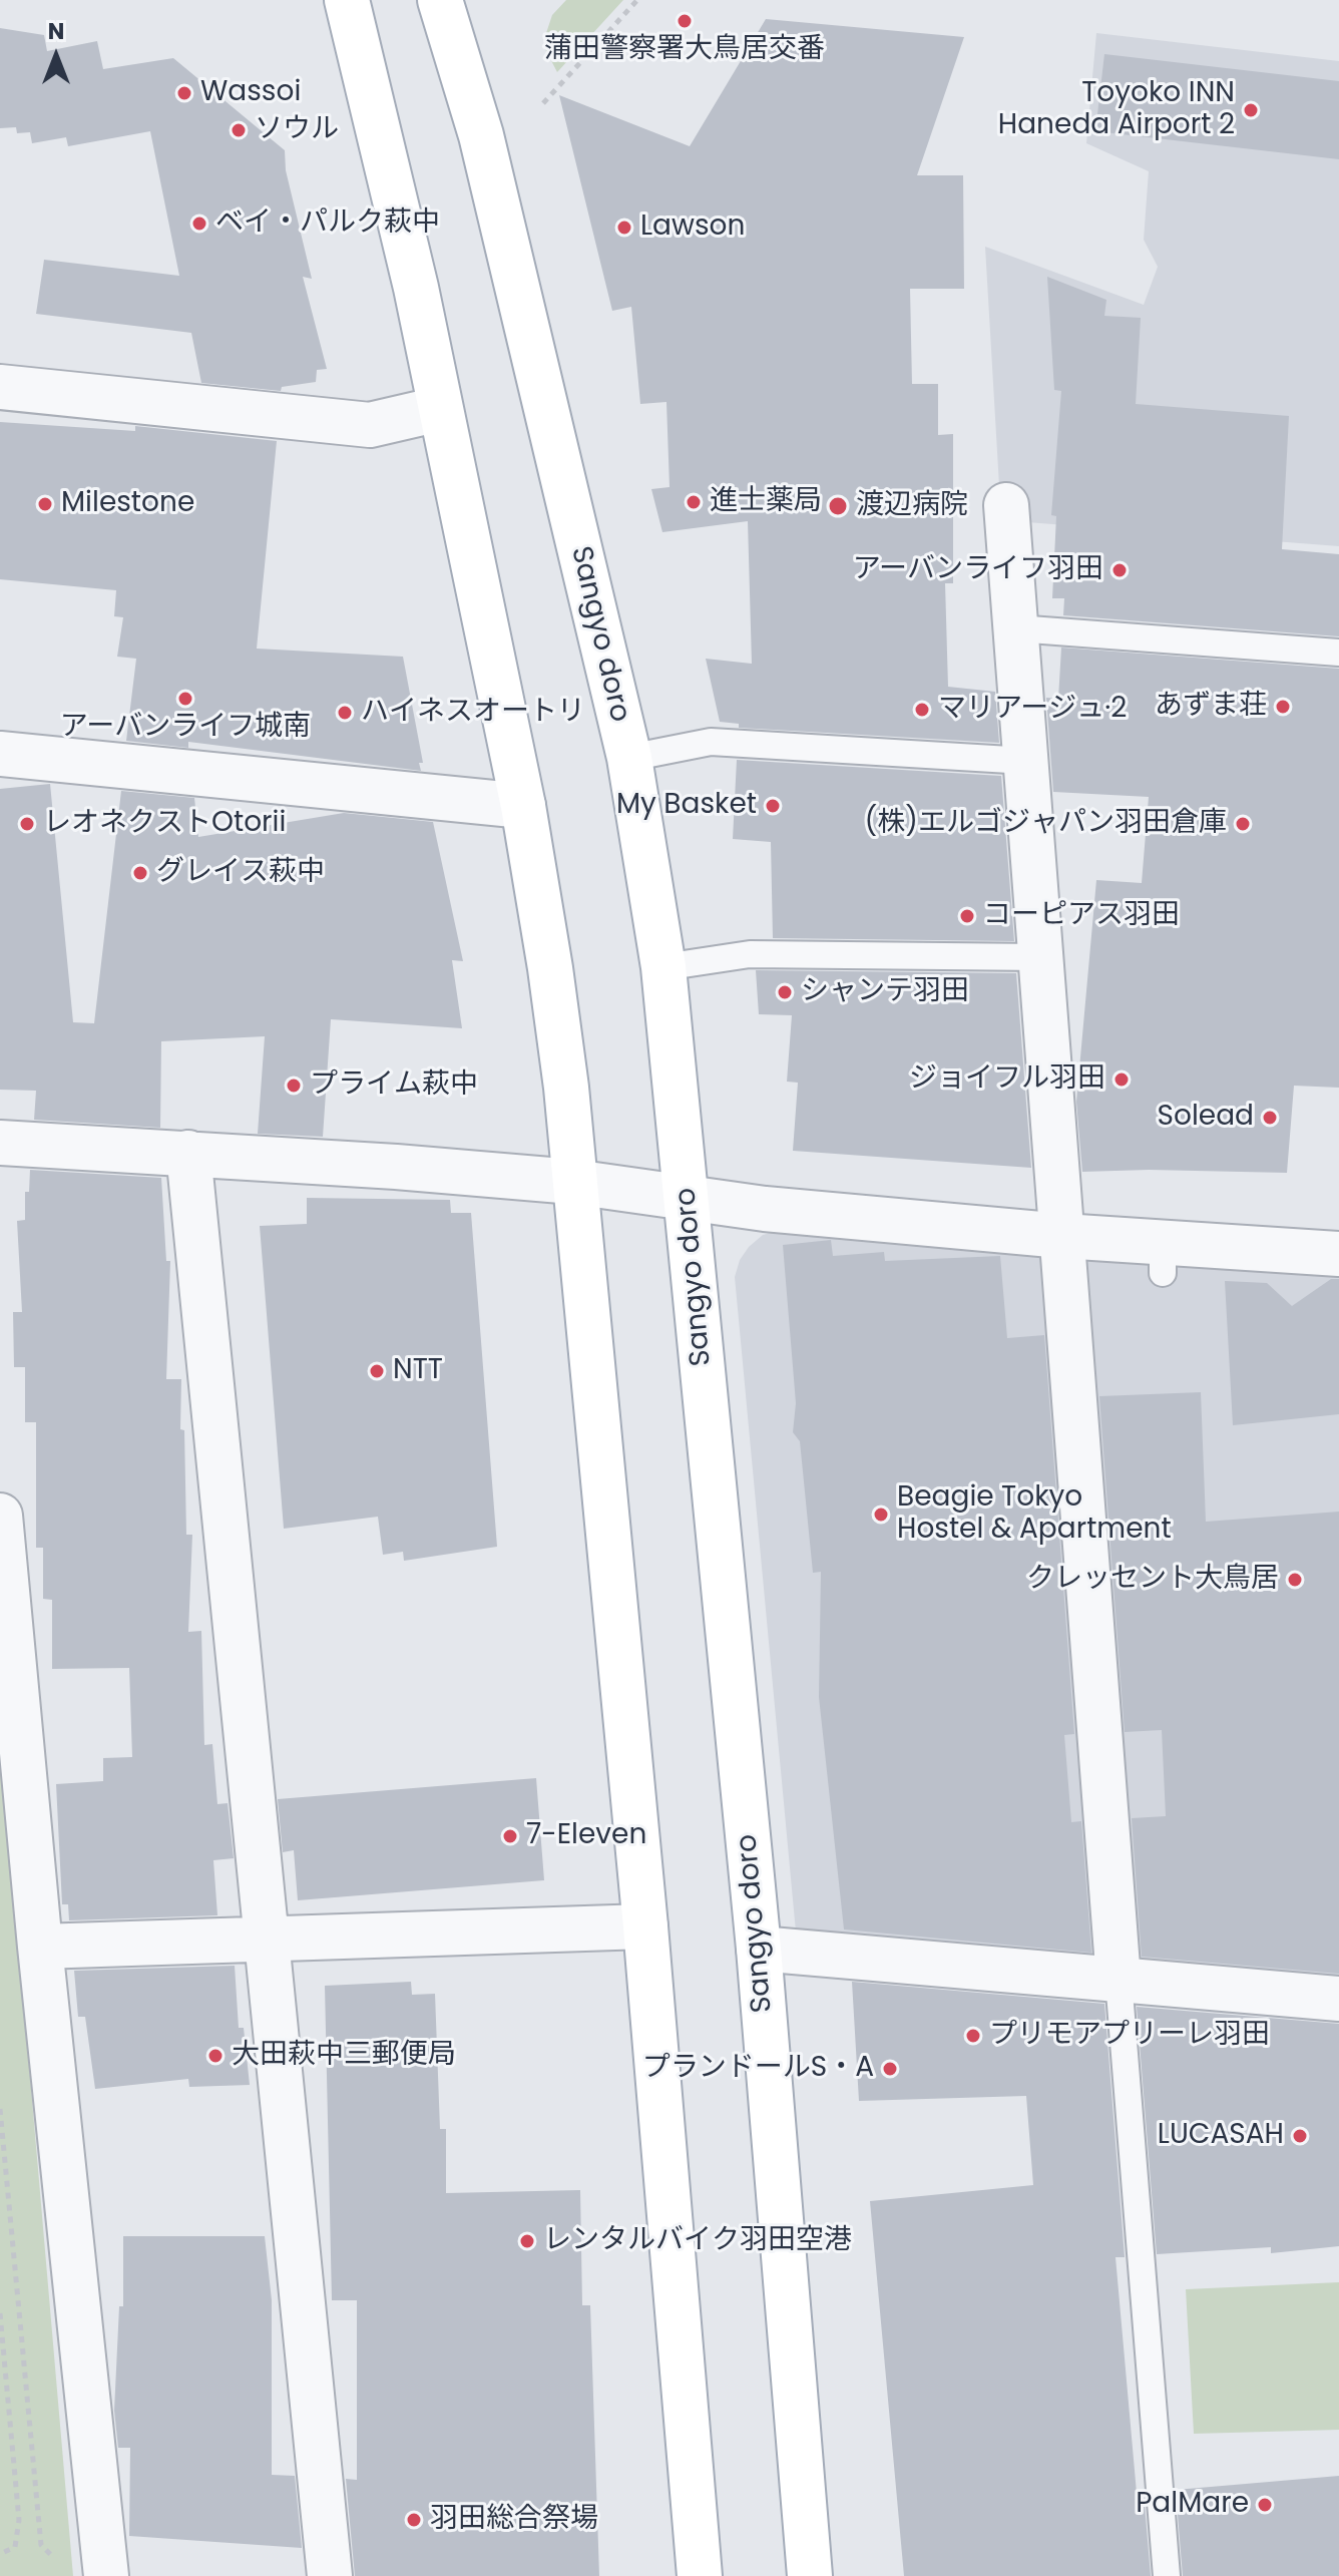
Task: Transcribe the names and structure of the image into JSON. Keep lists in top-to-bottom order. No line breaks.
{"streets":{"main road":["Sangyo doro"]},"places":["蒲田警察署大鳥居交番","Wassoi","Toyoko INN Haneda Airport 2","ソウル","ベイ・パルク萩中","Lawson","進士薬局","Milestone","渡辺病院","アーバンライフ羽田","アーバンライフ城南","あずま荘","マリアージュ·2","ハイネスオートリ","My Basket","レオネクストOtorii","(株)エルゴジャパン羽田倉庫","グレイス萩中","コーピアス羽田","シャンテ羽田","ジョイフル羽田","プライム萩中","Solead","NTT","Beagie Tokyo Hostel & Apartment","クレッセント大鳥居","7-Eleven","プリモアプリーレ羽田","大田萩中三郵便局","プランドールS・A","LUCASAH","レンタルバイク羽田空港","PalMare","羽田総合祭場"],"north":"top"}
